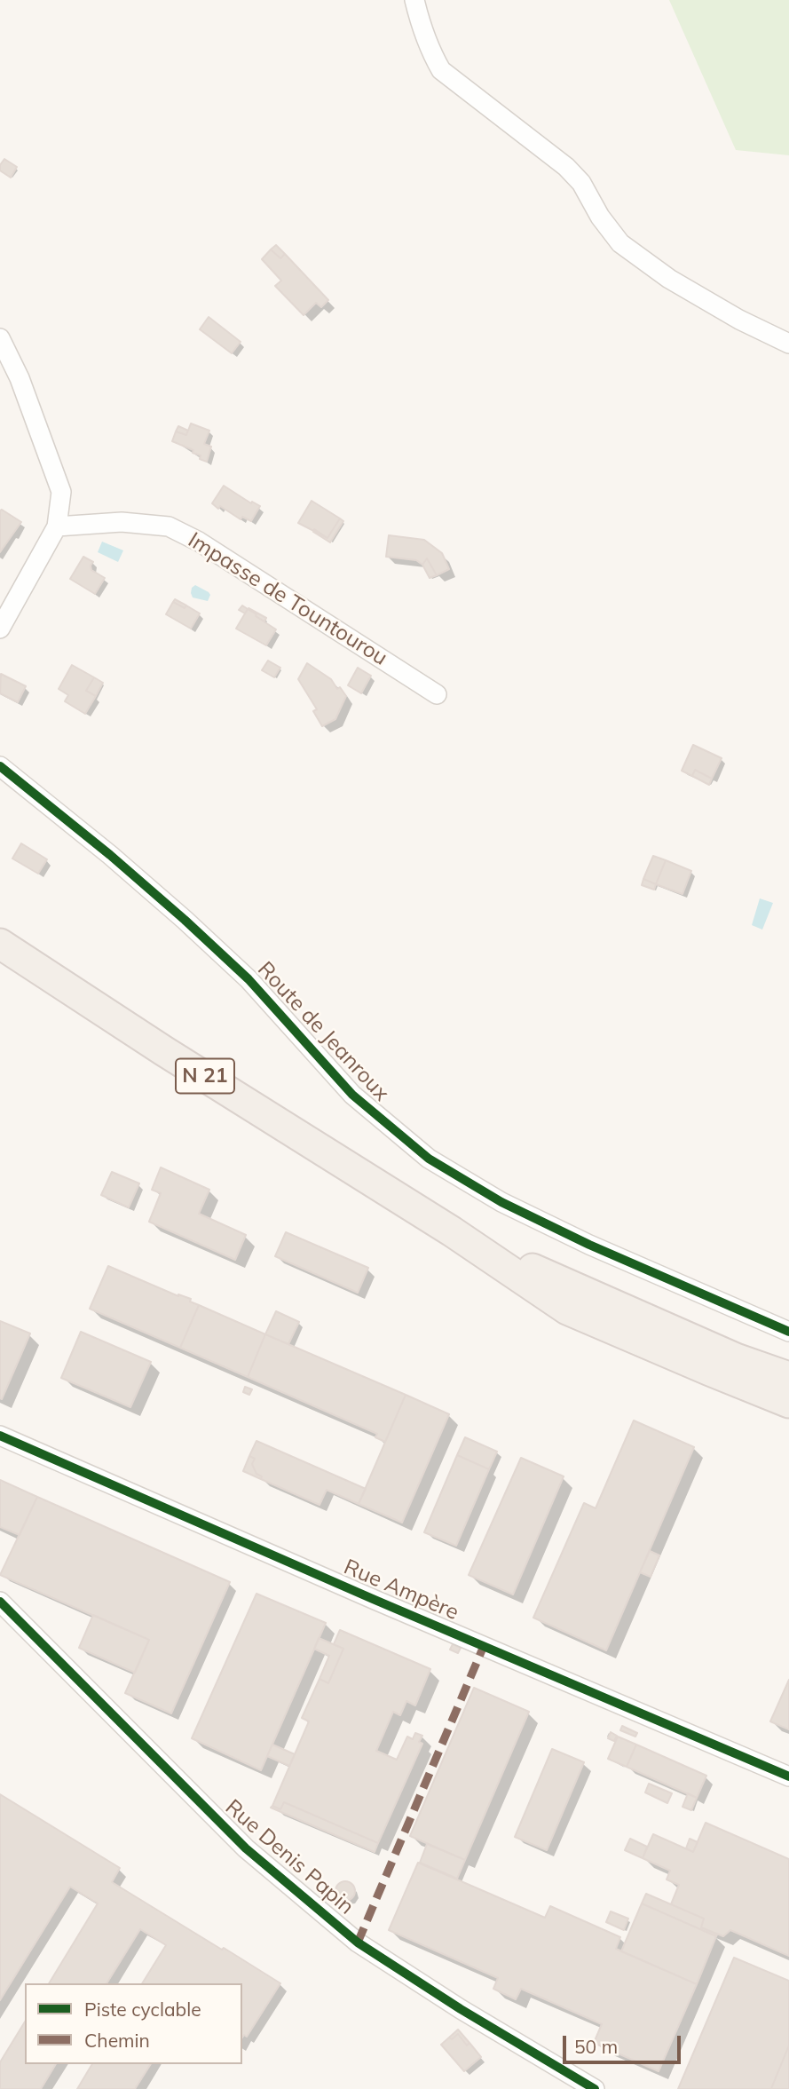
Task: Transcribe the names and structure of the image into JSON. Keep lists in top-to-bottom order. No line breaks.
{"streets":{"main road":["N 21"],"street":["Impasse de Tountourou","Route de Jeanroux","Rue Ampère","Rue Denis Papin"]},"legend":["Piste cyclable","Chemin"],"scale_bar":"50 m"}
